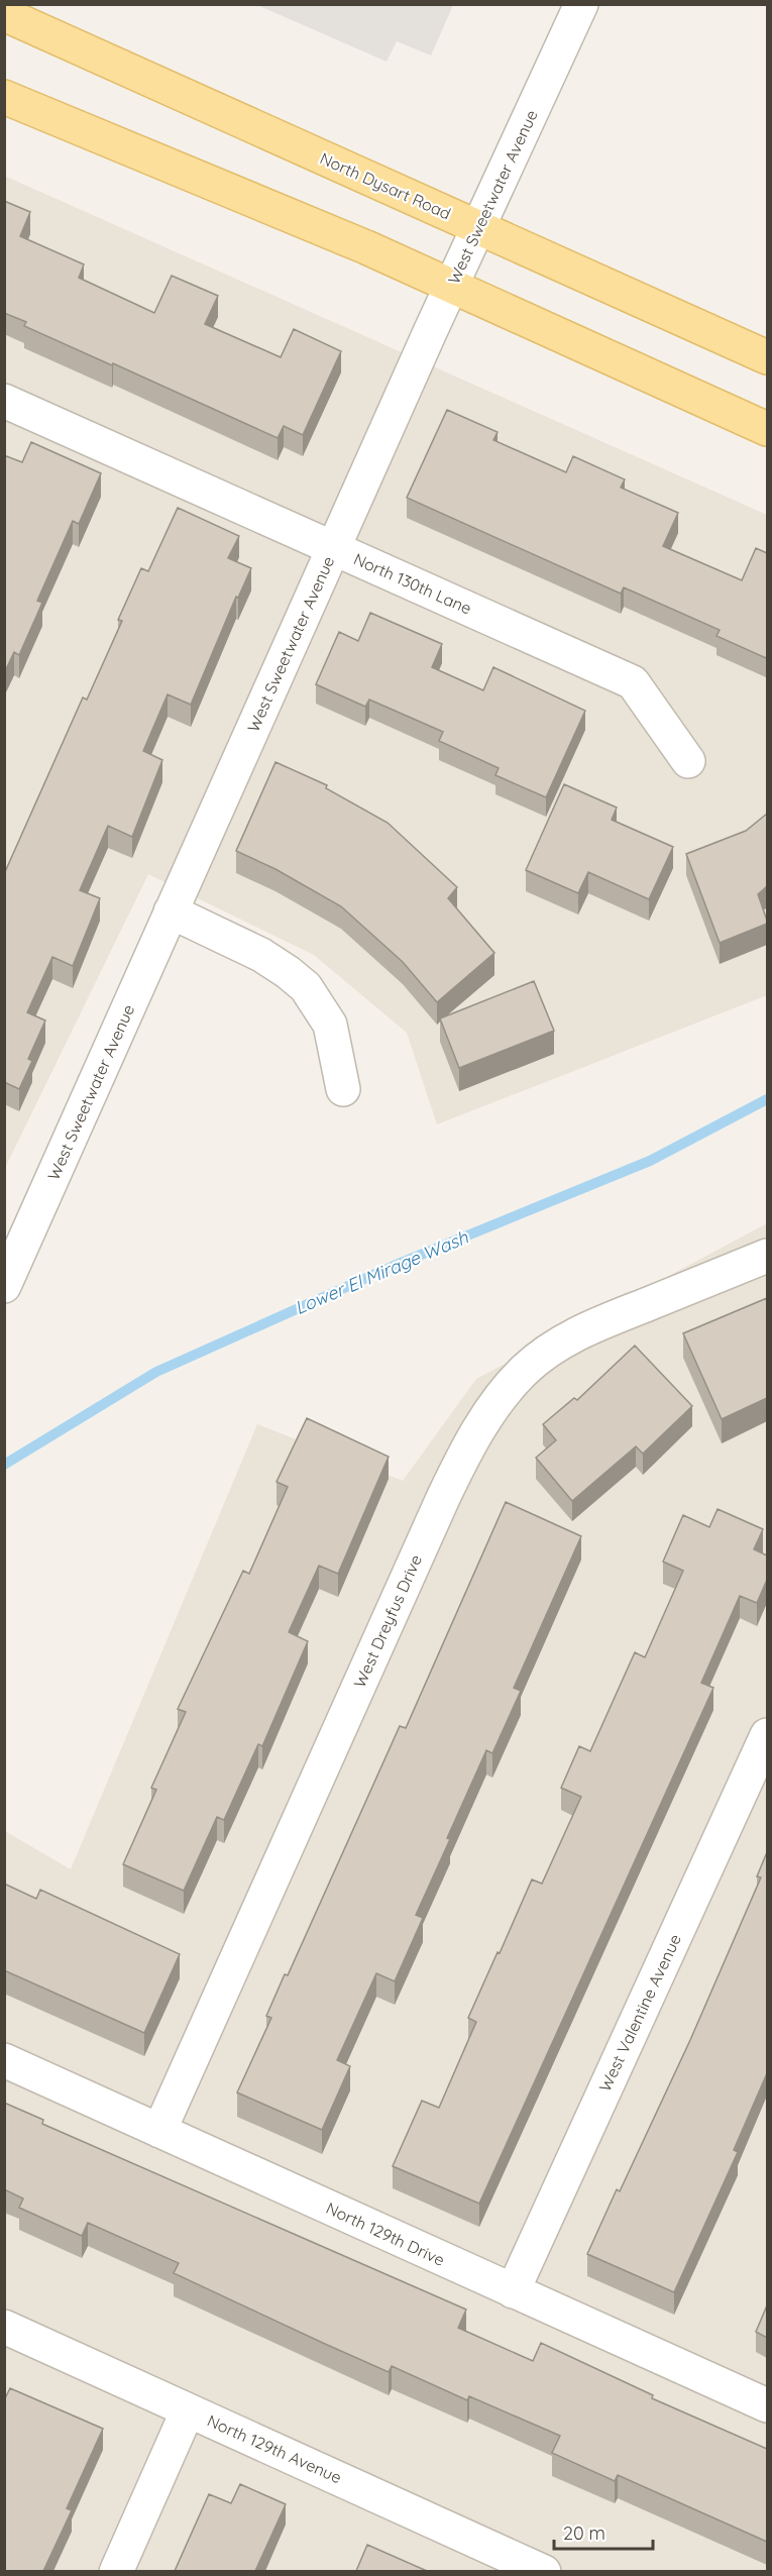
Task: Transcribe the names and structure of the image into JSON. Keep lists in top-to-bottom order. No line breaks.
{"streets":{"main road":["North Dysart Road"],"street":["West Sweetwater Avenue","North 130th Lane","West Dreyfus Drive","West Valentine Avenue","North 129th Drive","North 129th Avenue"]},"crossings":[["North Dysart Road","West Sweetwater Avenue"],["West Sweetwater Avenue","North 130th Lane"],["West Dreyfus Drive","North 129th Drive"],["West Valentine Avenue","North 129th Drive"]],"water":["Lower El Mirage Wash"],"scale_bar":"20 m"}
